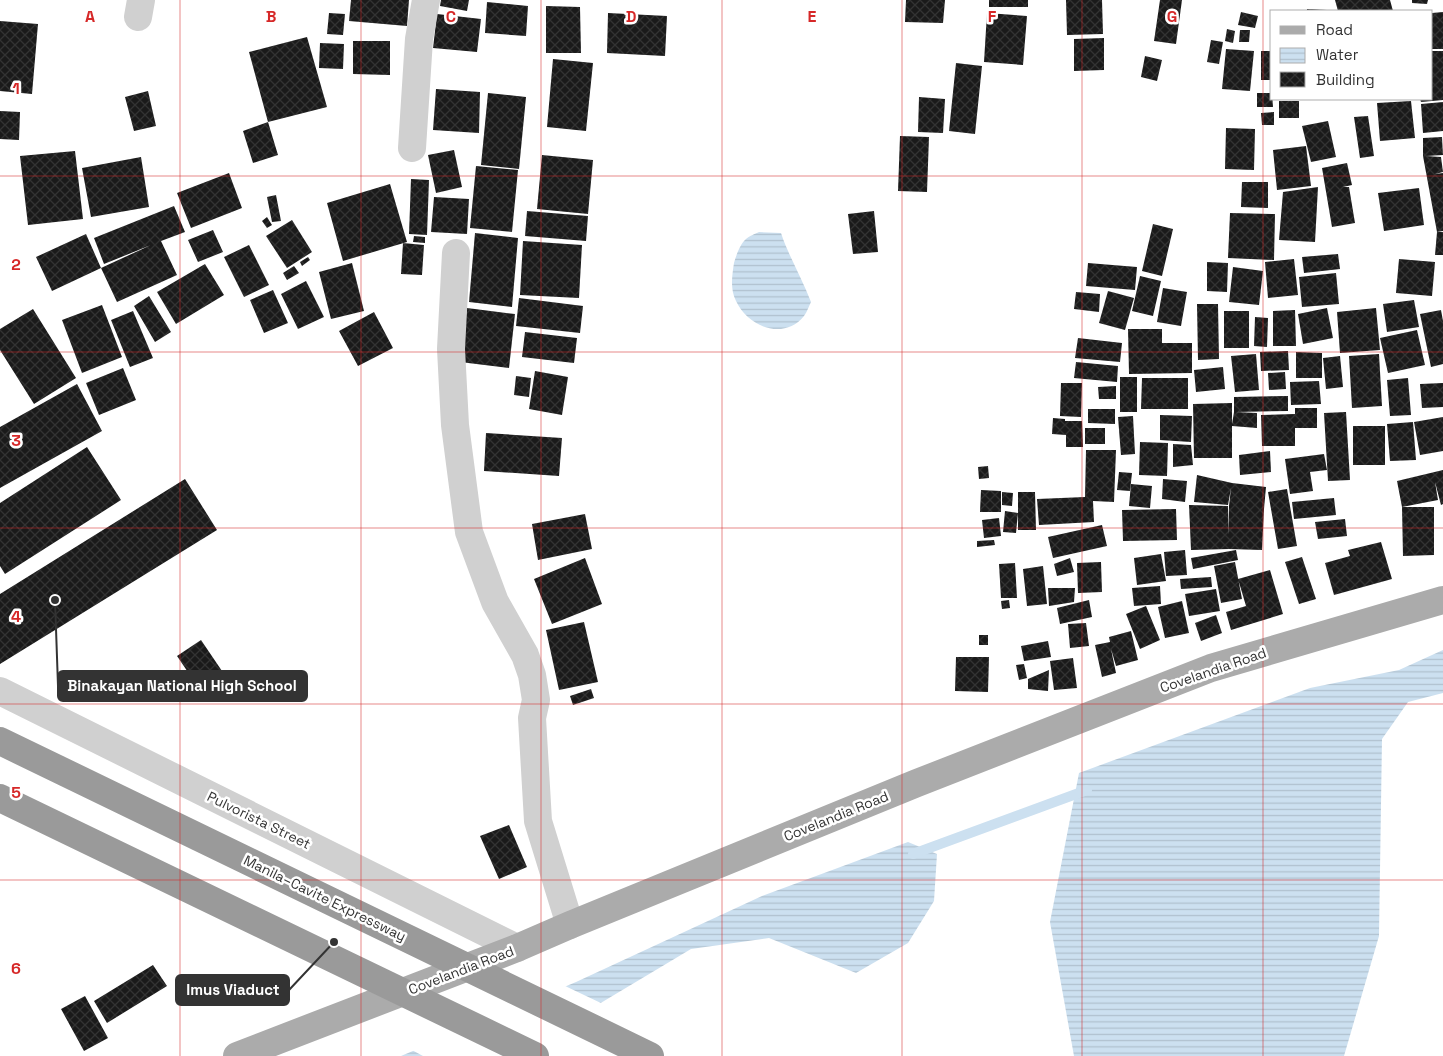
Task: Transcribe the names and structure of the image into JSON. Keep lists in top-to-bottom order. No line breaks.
{"streets":{"highway":["Manila–Cavite Expressway"],"main road":["Covelandia Road"],"street":["Pulvorista Street"]},"crossings":[["Covelandia Road","Pulvorista Street"]],"places":["Binakayan National High School","Imus Viaduct"],"legend":["Road","Water","Building"],"grid":{"columns":["A","B","C","D","E","F","G"],"rows":["1","2","3","4","5","6"]}}
